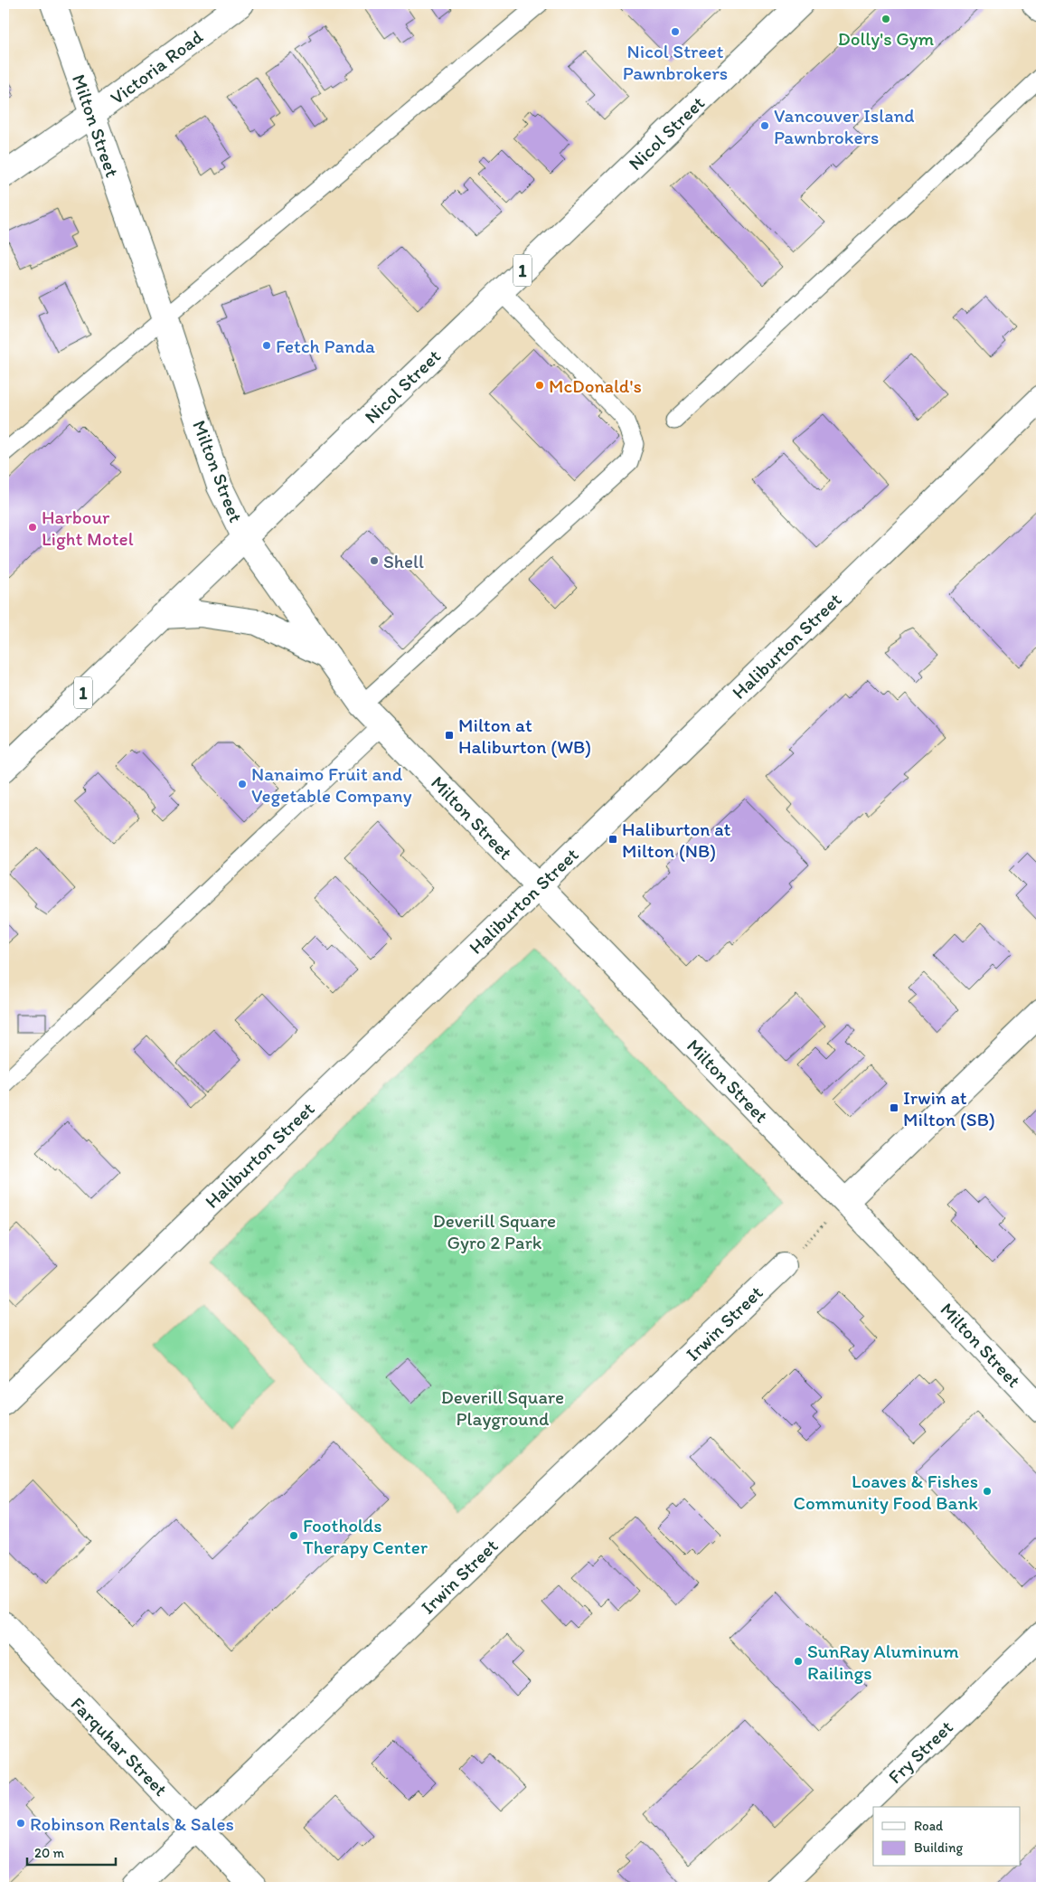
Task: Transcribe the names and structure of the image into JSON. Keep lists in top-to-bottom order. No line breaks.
{"streets":{"main road":["Victoria Road","Milton Street","Nicol Street","1","Haliburton Street","Irwin Street","Farquhar Street","Fry Street"]},"crossings":[["Victoria Road","Milton Street"],["Milton Street","Nicol Street"],["Milton Street","Haliburton Street"],["Irwin Street","Farquhar Street"]],"parks":["Deverill Square Gyro 2 Park","Deverill Square Playground"],"places":{"other":["Dolly's Gym","Nicol Street Pawnbrokers","Vancouver Island Pawnbrokers","Fetch Panda","McDonald's","Harbour Light Motel","Shell","Nanaimo Fruit and Vegetable Company","Loaves & Fishes Community Food Bank","Footholds Therapy Center","SunRay Aluminum Railings","Robinson Rentals & Sales"],"transit":["Milton at Haliburton (WB)","Haliburton at Milton (NB)","Irwin at Milton (SB)"]},"legend":["Road","Building"],"scale_bar":"20 m"}
